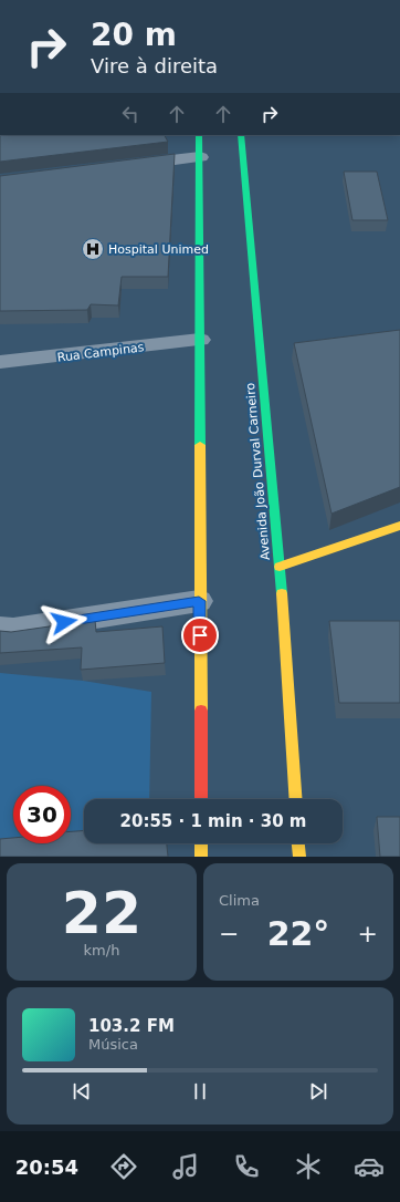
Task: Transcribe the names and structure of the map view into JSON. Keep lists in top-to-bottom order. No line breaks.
{"streets":{"main road":["Avenida João Durval Carneiro"],"street":["Rua Campinas"]},"places":{"hospital":["Hospital Unimed"]},"page":{"turn":["20 m","Vire à direita"],"limit":"30","trip":"20:55 · 1 min · 30 m","tile":[["22","km/h"],"Clima"],"heat":["−","22°","+"],"song":["103.2 FM","Música"],"tabs":"20:54"}}
